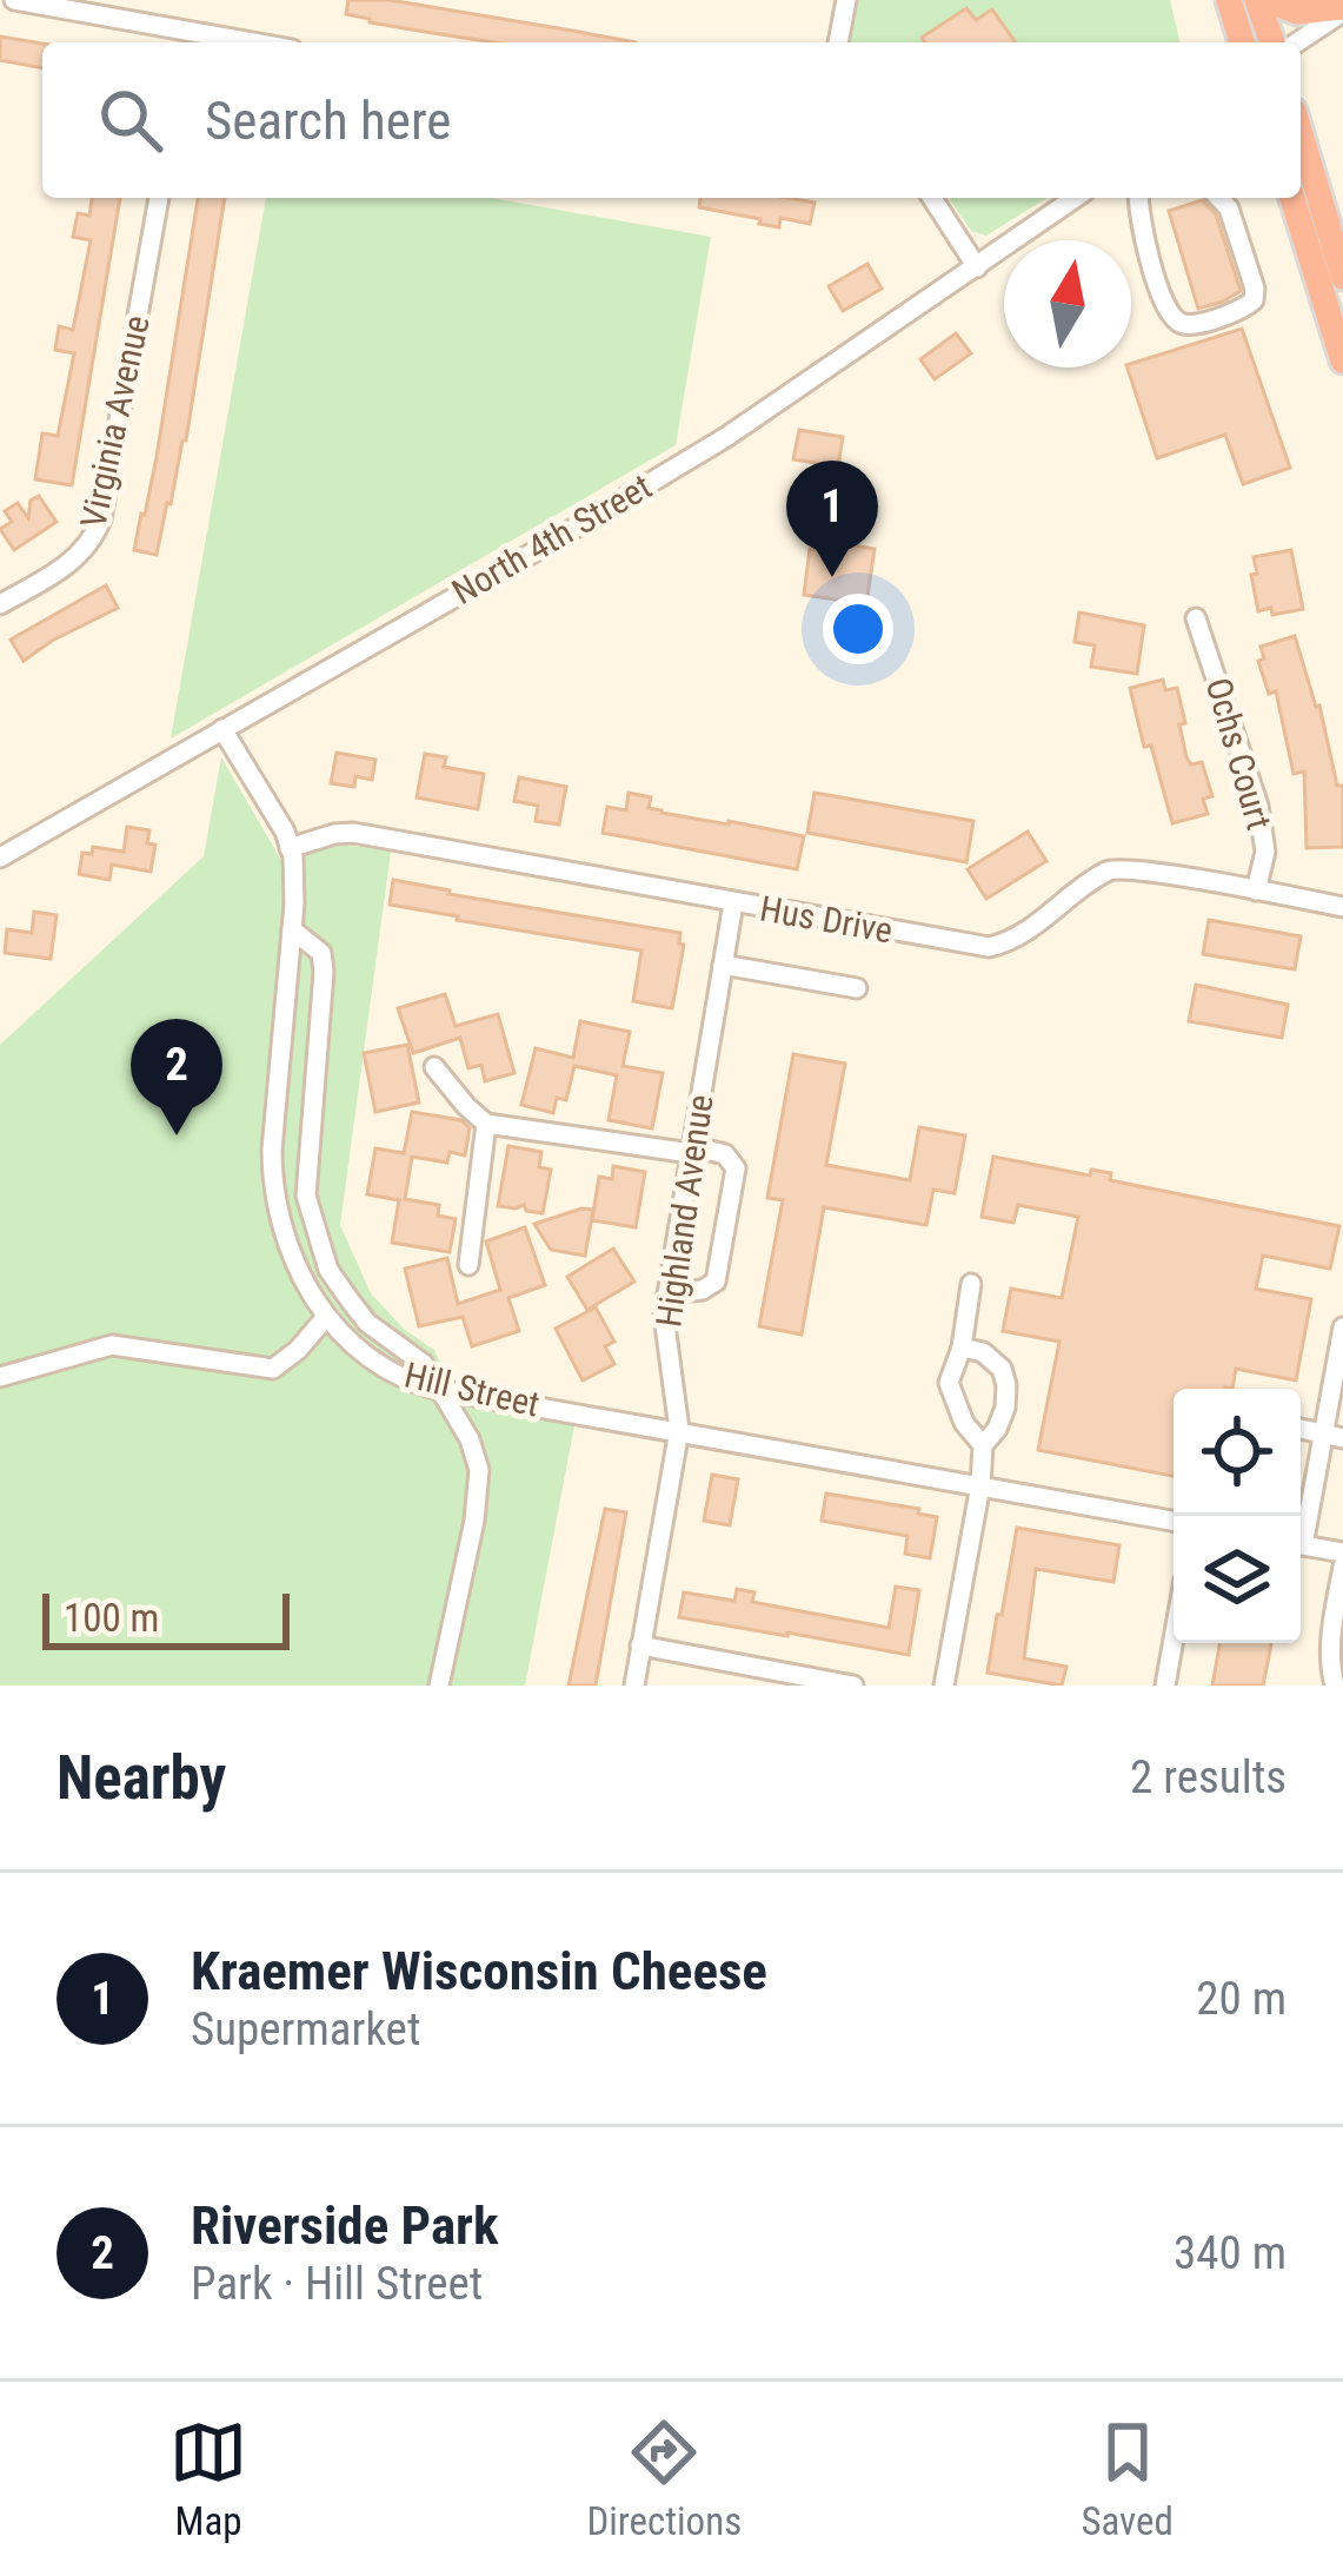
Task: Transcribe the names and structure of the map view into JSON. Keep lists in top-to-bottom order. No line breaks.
{"streets":{"street":["Virginia Avenue","North 4th Street","Ochs Court","Hus Drive","Highland Avenue","Hill Street"]},"crossings":[["North 4th Street","Hill Street"],["Ochs Court","Hus Drive"],["Hus Drive","Highland Avenue"],["Hus Drive","Hill Street"],["Highland Avenue","Hill Street"]],"scale_bar":"100 m","north":"top","page":{"search":"Search here","pins":["1","2"],"scale":"100 m","heading":["Nearby","2 results"],"list":[{"mark":"1","name":"Kraemer Wisconsin Cheese","note":"Supermarket","value":"20 m"},{"mark":"2","name":"Riverside Park","note":"Park · Hill Street","value":"340 m"}],"nav":["Map","Directions","Saved"]}}
